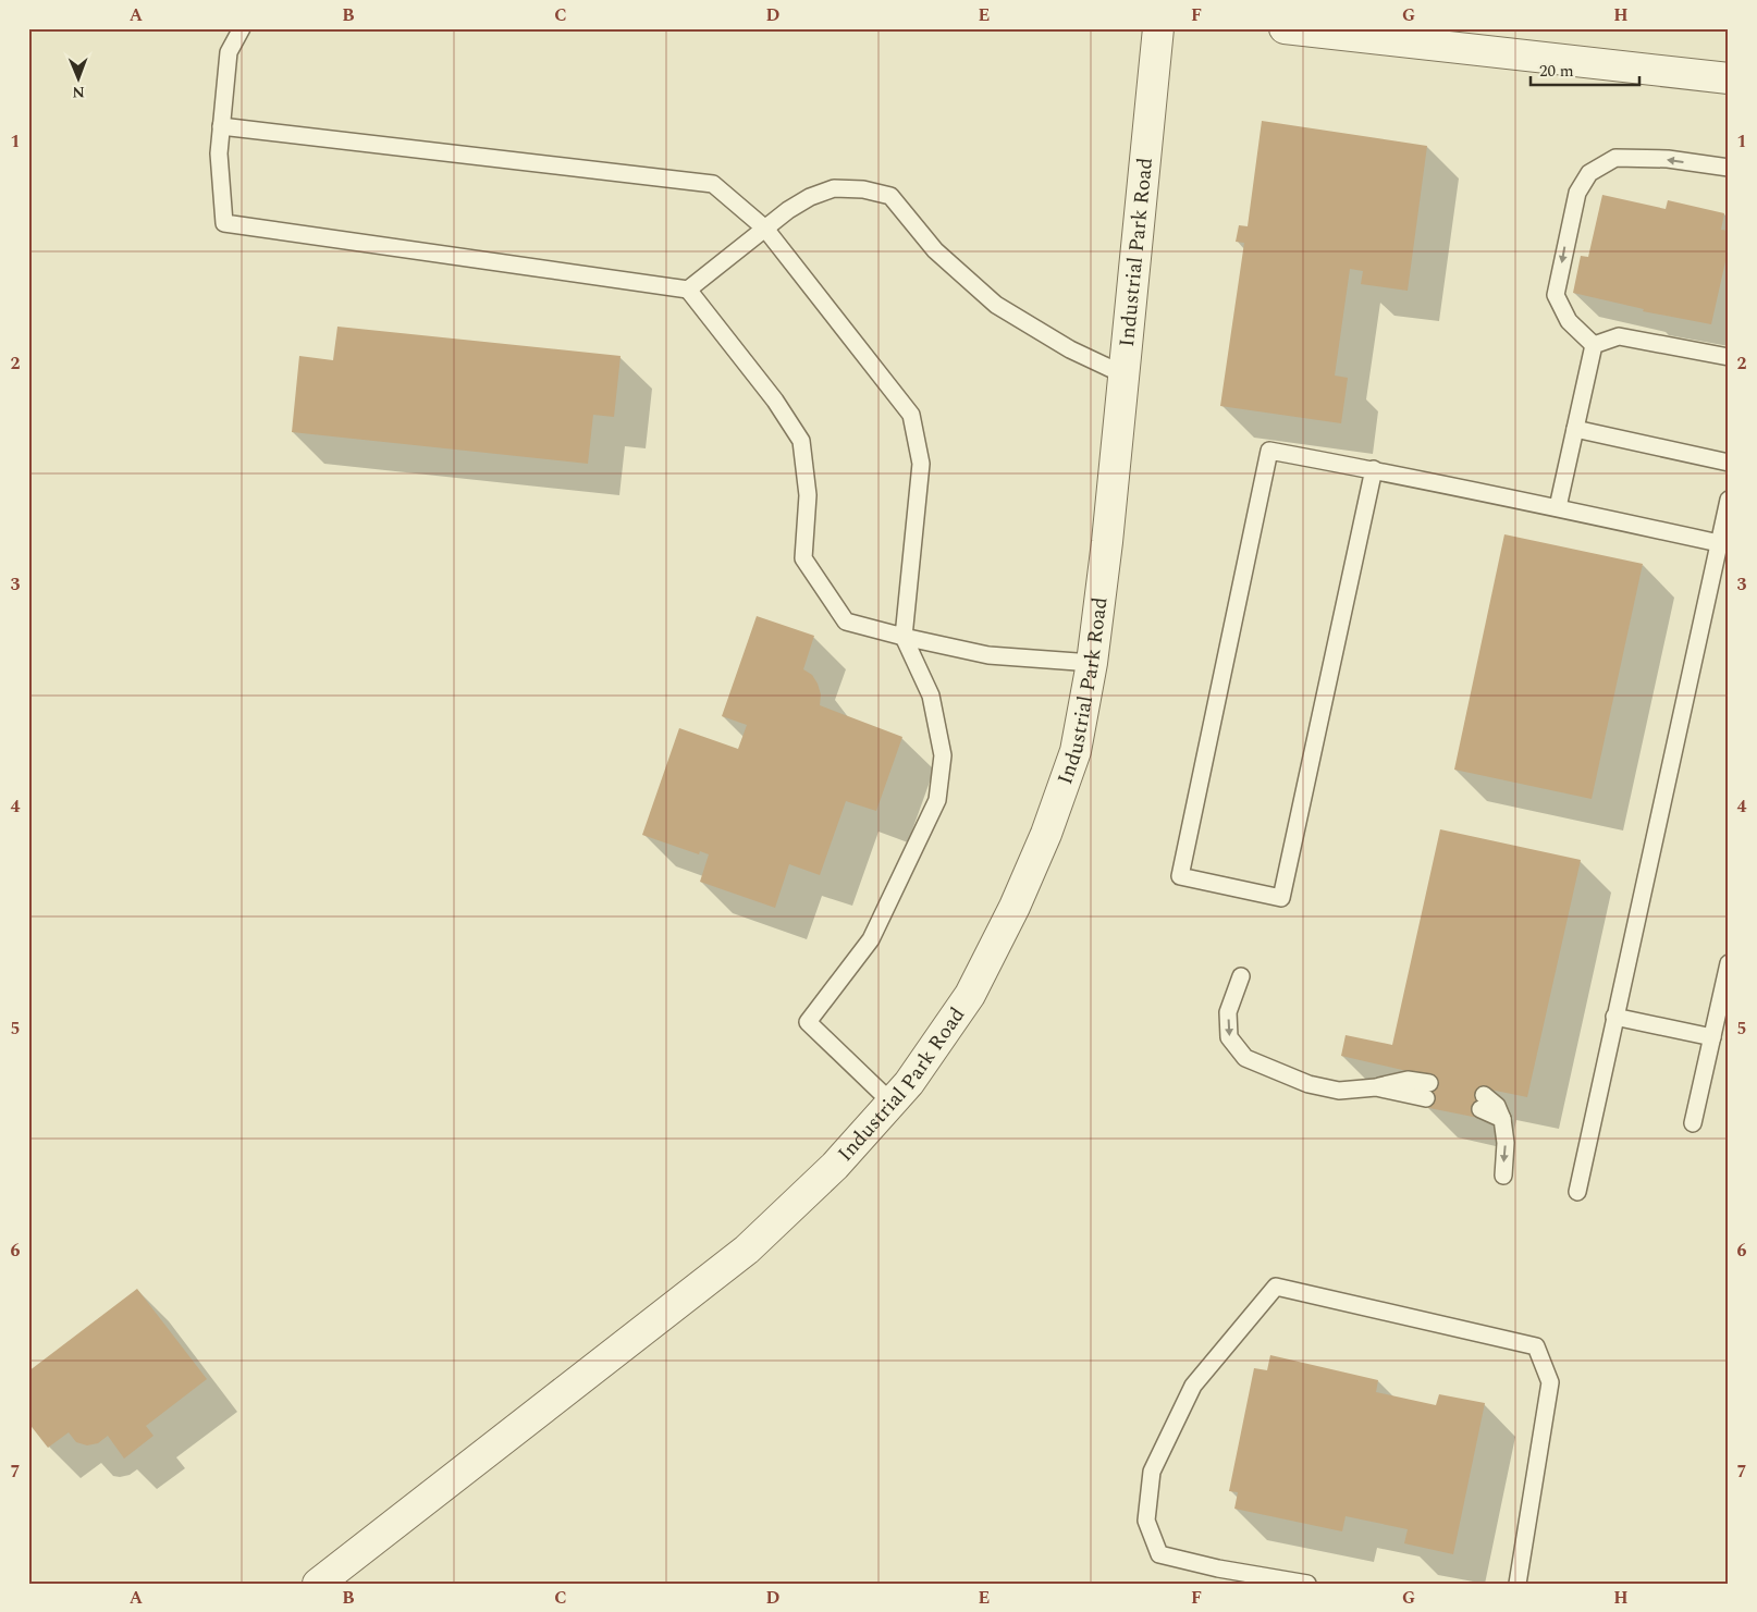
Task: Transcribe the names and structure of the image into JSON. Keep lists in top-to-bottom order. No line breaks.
{"streets":{"street":["Industrial Park Road"]},"scale_bar":"20 m","north":"bottom","grid":{"columns":["A","B","C","D","E","F","G","H"],"rows":["1","2","3","4","5","6","7"]}}
